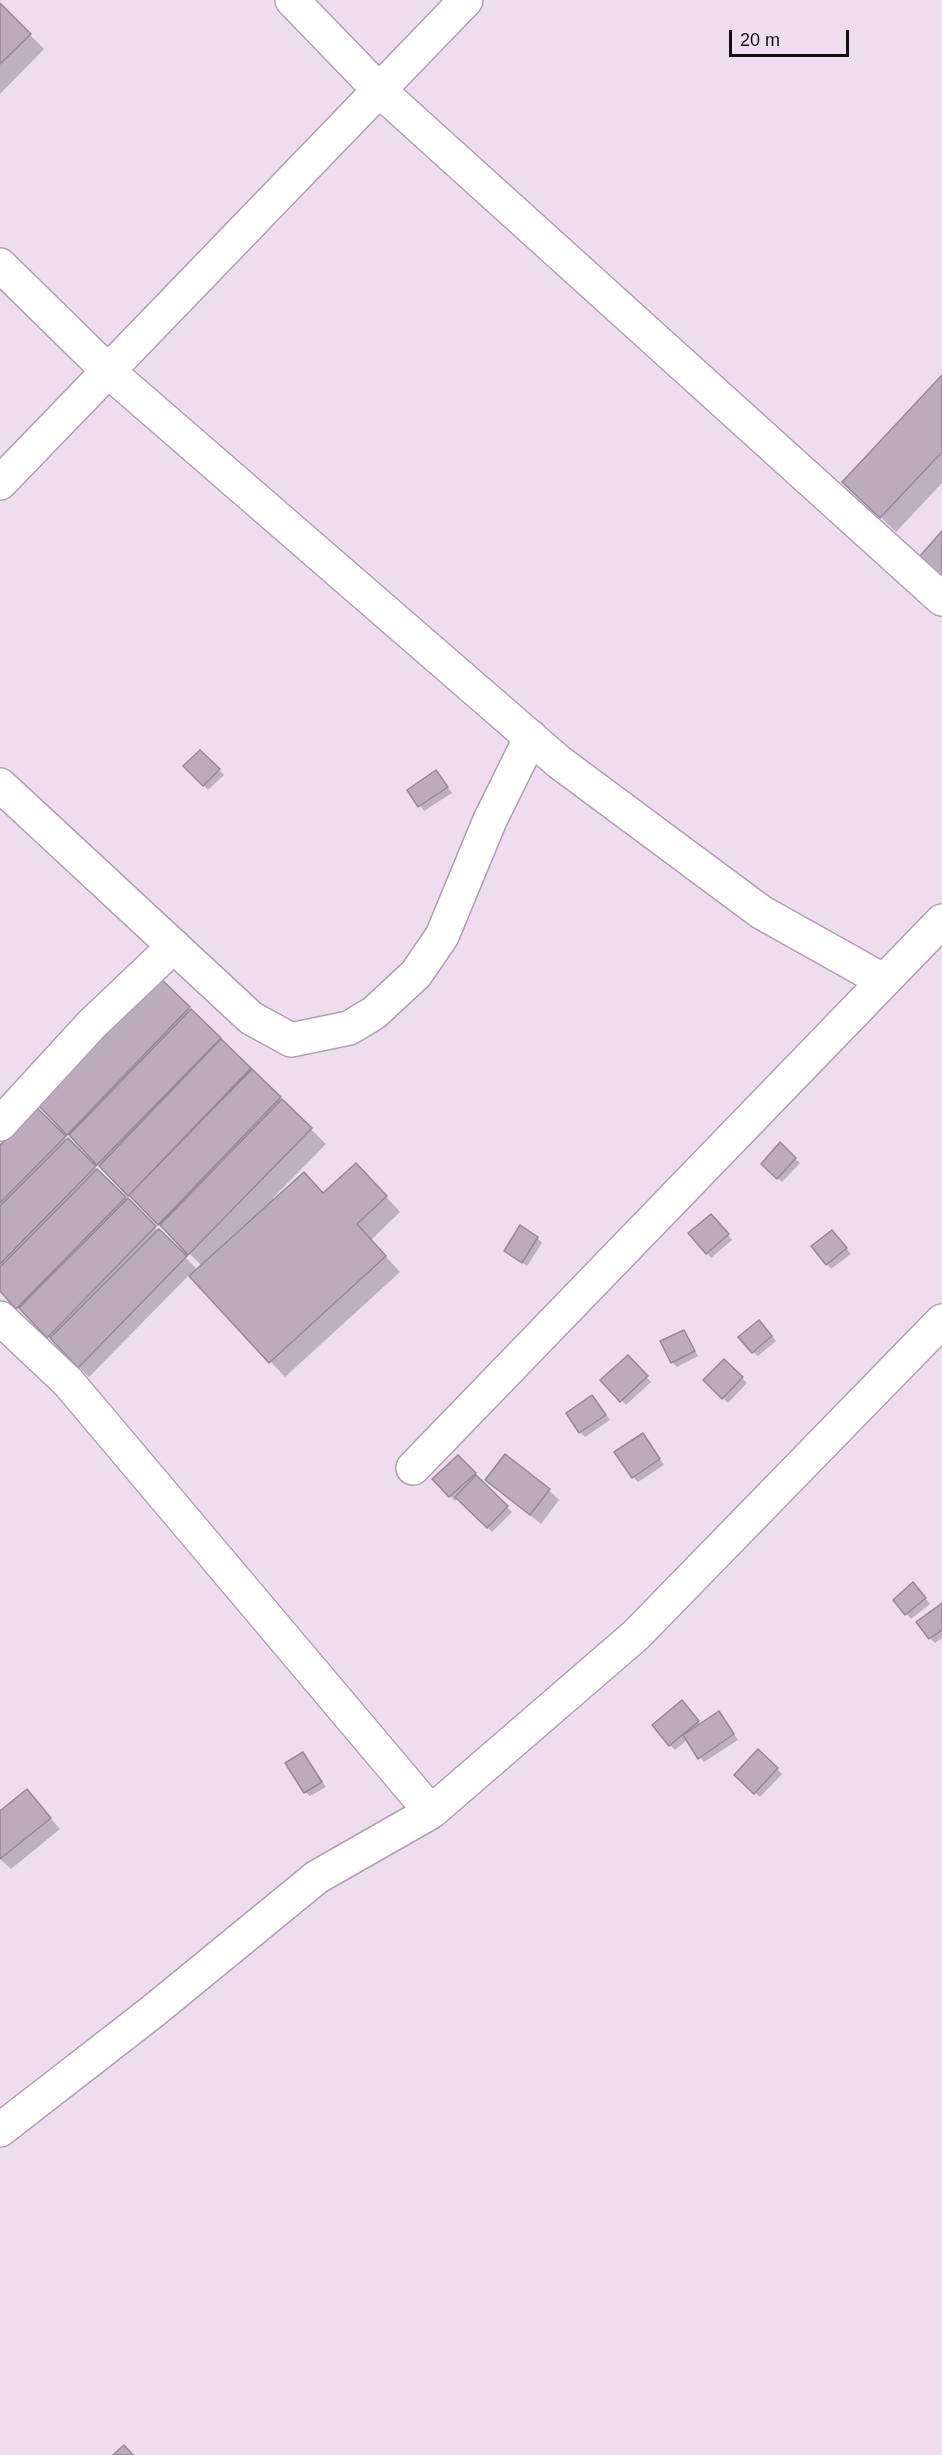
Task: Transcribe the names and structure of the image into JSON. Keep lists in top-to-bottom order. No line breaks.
{"scale_bar":"20 m"}
